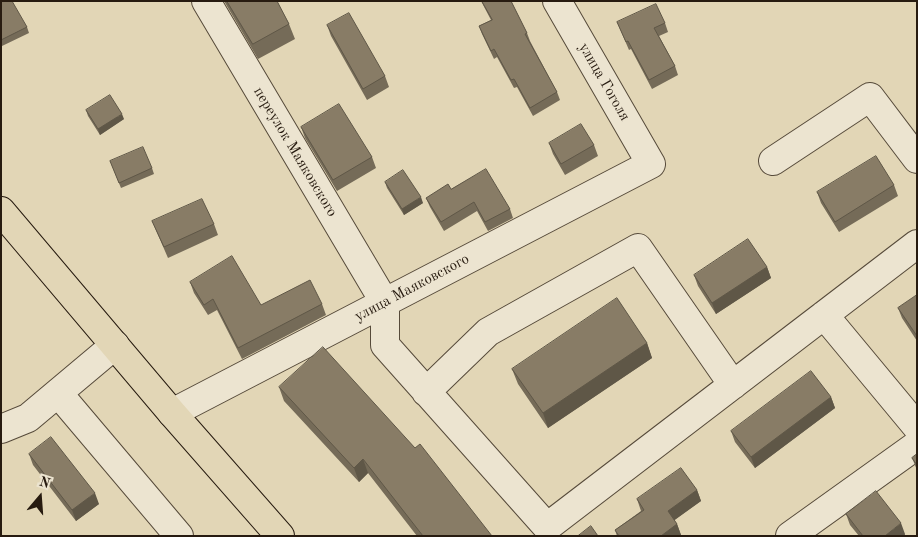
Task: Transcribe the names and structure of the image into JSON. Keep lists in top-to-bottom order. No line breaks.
{"streets":{"street":["улица Гоголя","переулок Маяковского","улица Маяковского"]},"crossings":[["улица Гоголя","улица Маяковского"],["переулок Маяковского","улица Маяковского"]],"north":"top"}
